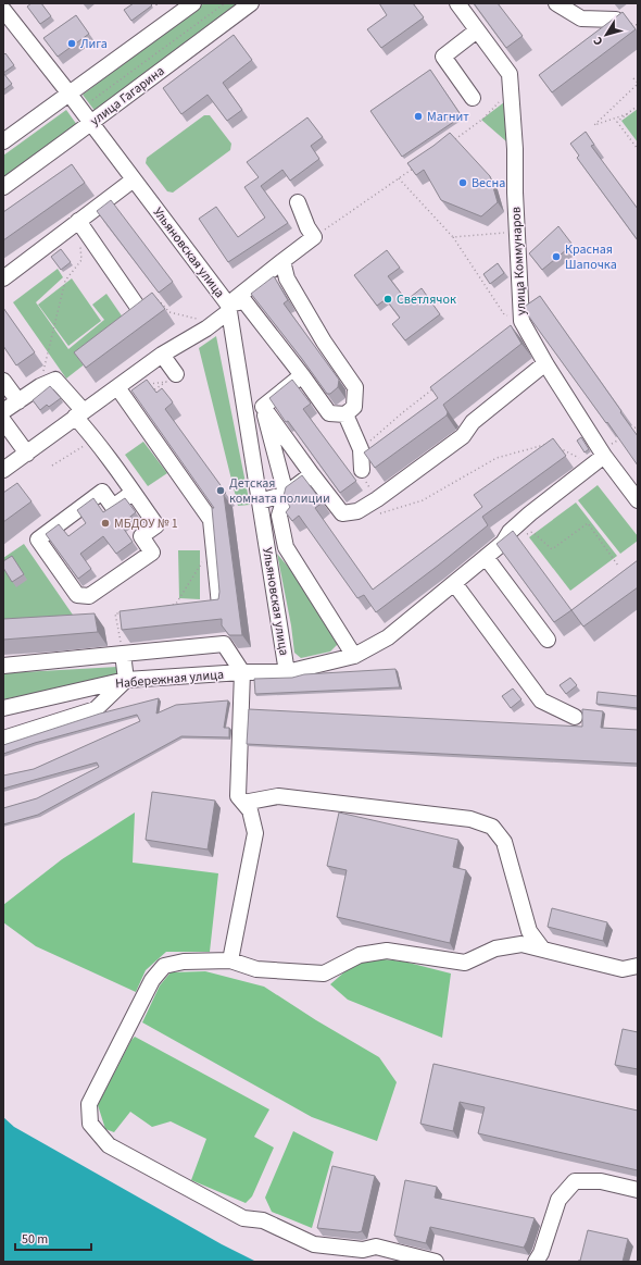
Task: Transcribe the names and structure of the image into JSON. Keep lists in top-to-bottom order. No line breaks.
{"streets":{"street":["улица Гагарина","Ульяновская улица","улица Коммунаров","Набережная улица"]},"crossings":[["улица Гагарина","Ульяновская улица"],["Ульяновская улица","Набережная улица"],["улица Коммунаров","Набережная улица"]],"places":["Лига","Магнит","Весна","Красная Шапочка","Светлячок","Детская комната полиции","МБДОУ № 1"],"scale_bar":"50 m","north":"bottom left"}
